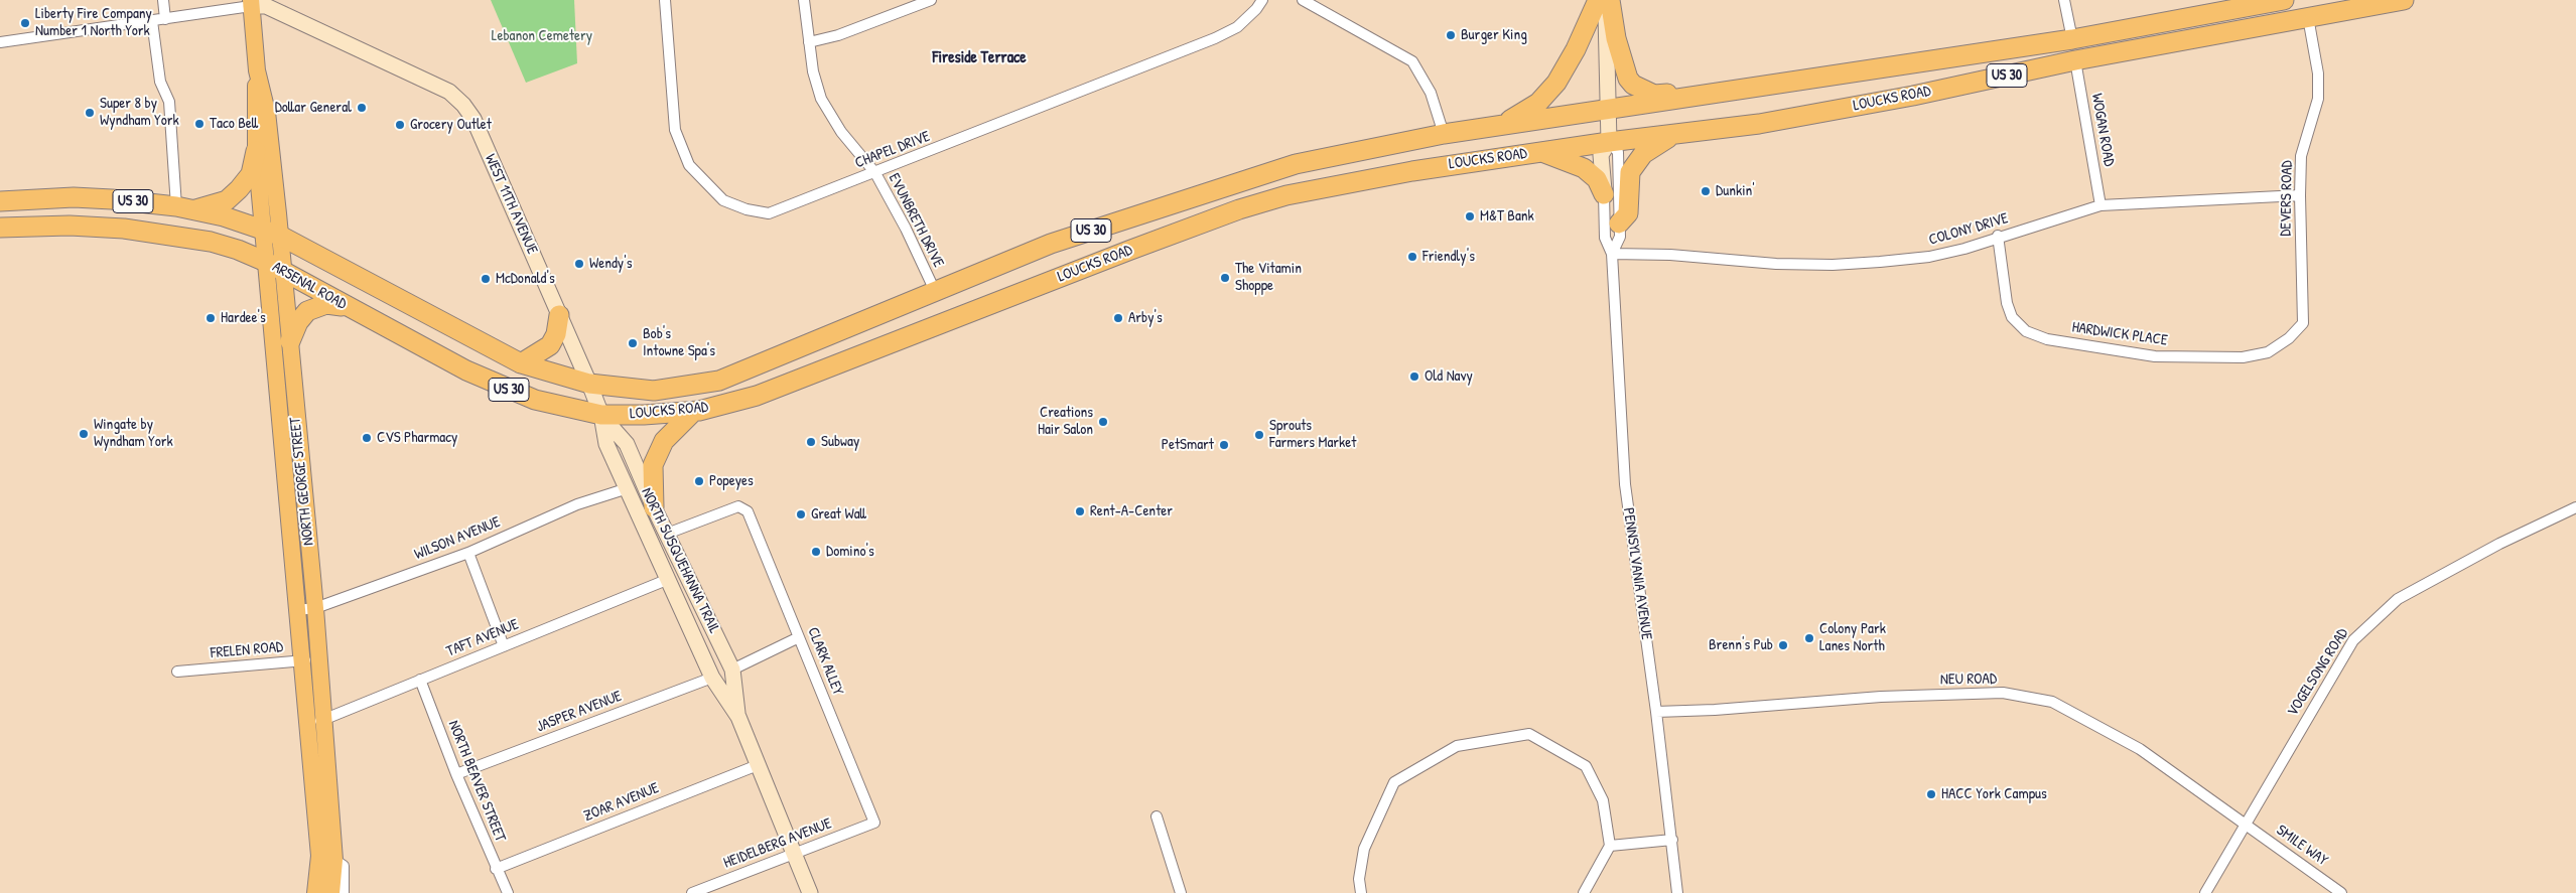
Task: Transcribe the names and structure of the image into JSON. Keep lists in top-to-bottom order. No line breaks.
{"streets":{"highway":["US 30","LOUCKS ROAD","ARSENAL ROAD"],"main road":["WEST 11TH AVENUE","NORTH GEORGE STREET","NORTH SUSQUEHANNA TRAIL","PENNSYLVANIA AVENUE"],"street":["WOGAN ROAD","CHAPEL DRIVE","DEVERS ROAD","EVUNBRETH DRIVE","COLONY DRIVE","HARDWICK PLACE","WILSON AVENUE","TAFT AVENUE","FRELEN ROAD","CLARK ALLEY","VOGELSONG ROAD","NEU ROAD","JASPER AVENUE","NORTH BEAVER STREET","ZOAR AVENUE","HEIDELBERG AVENUE","SMILE WAY"]},"crossings":[["LOUCKS ROAD","WOGAN ROAD"],["LOUCKS ROAD","DEVERS ROAD"],["LOUCKS ROAD","WEST 11TH AVENUE"],["LOUCKS ROAD","EVUNBRETH DRIVE"],["LOUCKS ROAD","ARSENAL ROAD"],["LOUCKS ROAD","NORTH SUSQUEHANNA TRAIL"],["LOUCKS ROAD","PENNSYLVANIA AVENUE"],["WOGAN ROAD","COLONY DRIVE"],["CHAPEL DRIVE","EVUNBRETH DRIVE"],["DEVERS ROAD","COLONY DRIVE"],["DEVERS ROAD","HARDWICK PLACE"],["WEST 11TH AVENUE","ARSENAL ROAD"],["WEST 11TH AVENUE","NORTH GEORGE STREET"],["WEST 11TH AVENUE","NORTH SUSQUEHANNA TRAIL"],["COLONY DRIVE","HARDWICK PLACE"],["COLONY DRIVE","PENNSYLVANIA AVENUE"],["ARSENAL ROAD","NORTH GEORGE STREET"],["ARSENAL ROAD","NORTH SUSQUEHANNA TRAIL"],["NORTH GEORGE STREET","WILSON AVENUE"],["NORTH GEORGE STREET","TAFT AVENUE"],["NORTH GEORGE STREET","FRELEN ROAD"],["WILSON AVENUE","NORTH SUSQUEHANNA TRAIL"],["NORTH SUSQUEHANNA TRAIL","TAFT AVENUE"],["NORTH SUSQUEHANNA TRAIL","CLARK ALLEY"],["NORTH SUSQUEHANNA TRAIL","JASPER AVENUE"],["NORTH SUSQUEHANNA TRAIL","ZOAR AVENUE"],["NORTH SUSQUEHANNA TRAIL","HEIDELBERG AVENUE"],["PENNSYLVANIA AVENUE","NEU ROAD"],["TAFT AVENUE","NORTH BEAVER STREET"],["CLARK ALLEY","HEIDELBERG AVENUE"],["VOGELSONG ROAD","NEU ROAD"],["VOGELSONG ROAD","SMILE WAY"],["NEU ROAD","SMILE WAY"],["JASPER AVENUE","NORTH BEAVER STREET"],["NORTH BEAVER STREET","ZOAR AVENUE"]],"districts":["Fireside Terrace"],"parks":["Lebanon Cemetery"],"places":["Liberty Fire Company Number 1 North York","Burger King","Dollar General","Super 8 by Wyndham York","Taco Bell","Grocery Outlet","Dunkin'","M&T Bank","Friendly's","Wendy's","The Vitamin Shoppe","McDonald's","Hardee's","Arby's","Bob's Intowne Spa's","Old Navy","Creations Hair Salon","Wingate by Wyndham York","Sprouts Farmers Market","CVS Pharmacy","Subway","PetSmart","Popeyes","Rent-A-Center","Great Wall","Domino's","Colony Park Lanes North","Brenn's Pub","HACC York Campus"]}
